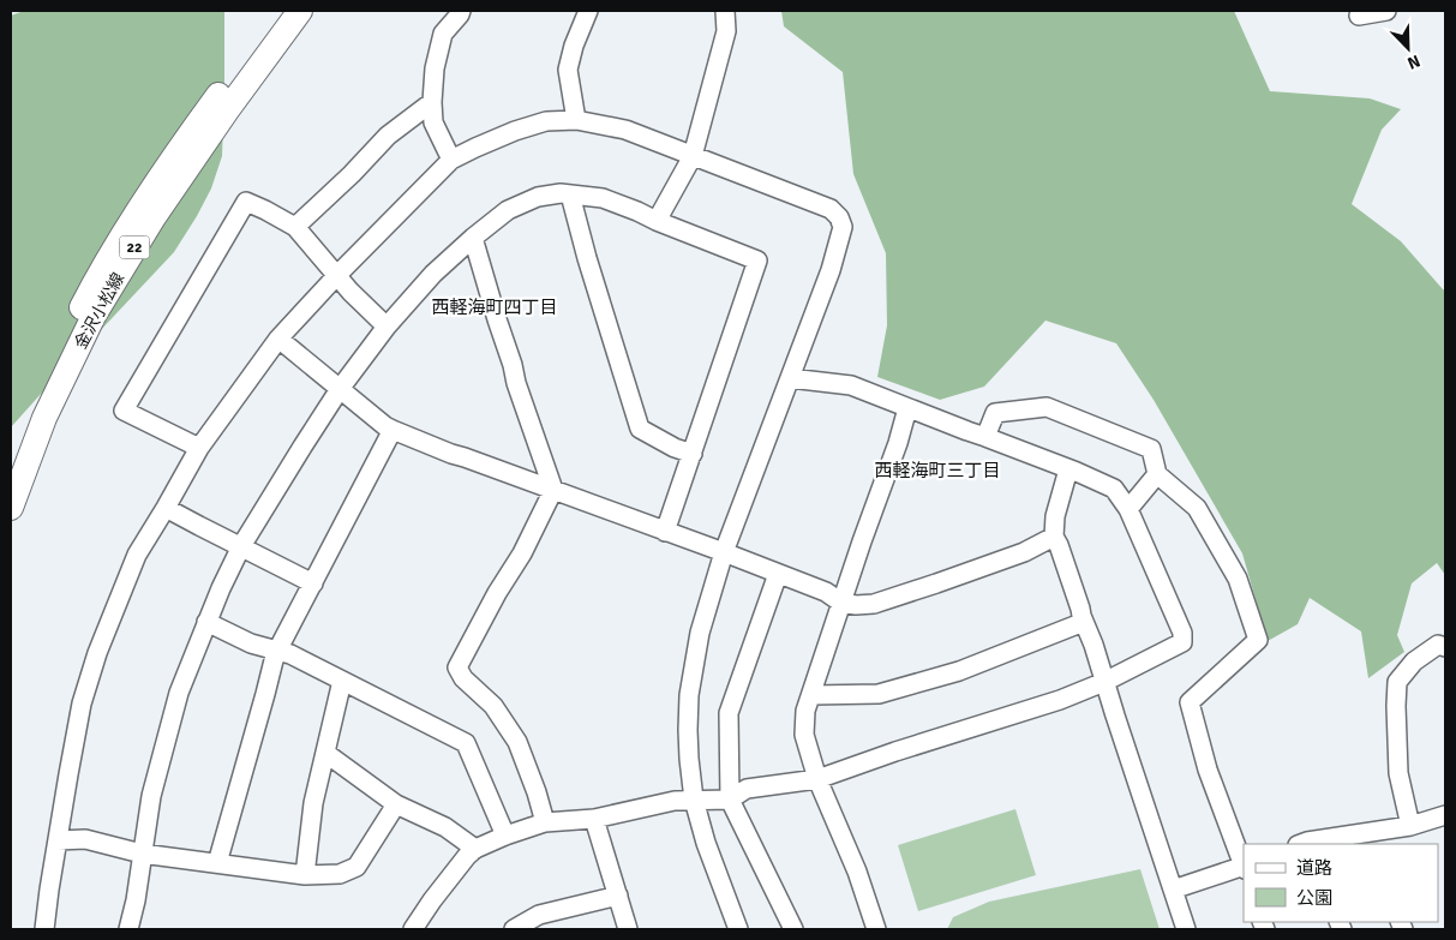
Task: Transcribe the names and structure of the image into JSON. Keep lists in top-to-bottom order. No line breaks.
{"streets":{"main road":["22","金沢小松線"]},"districts":["西軽海町四丁目","西軽海町三丁目"],"legend":["道路","公園"],"north":"bottom right"}
